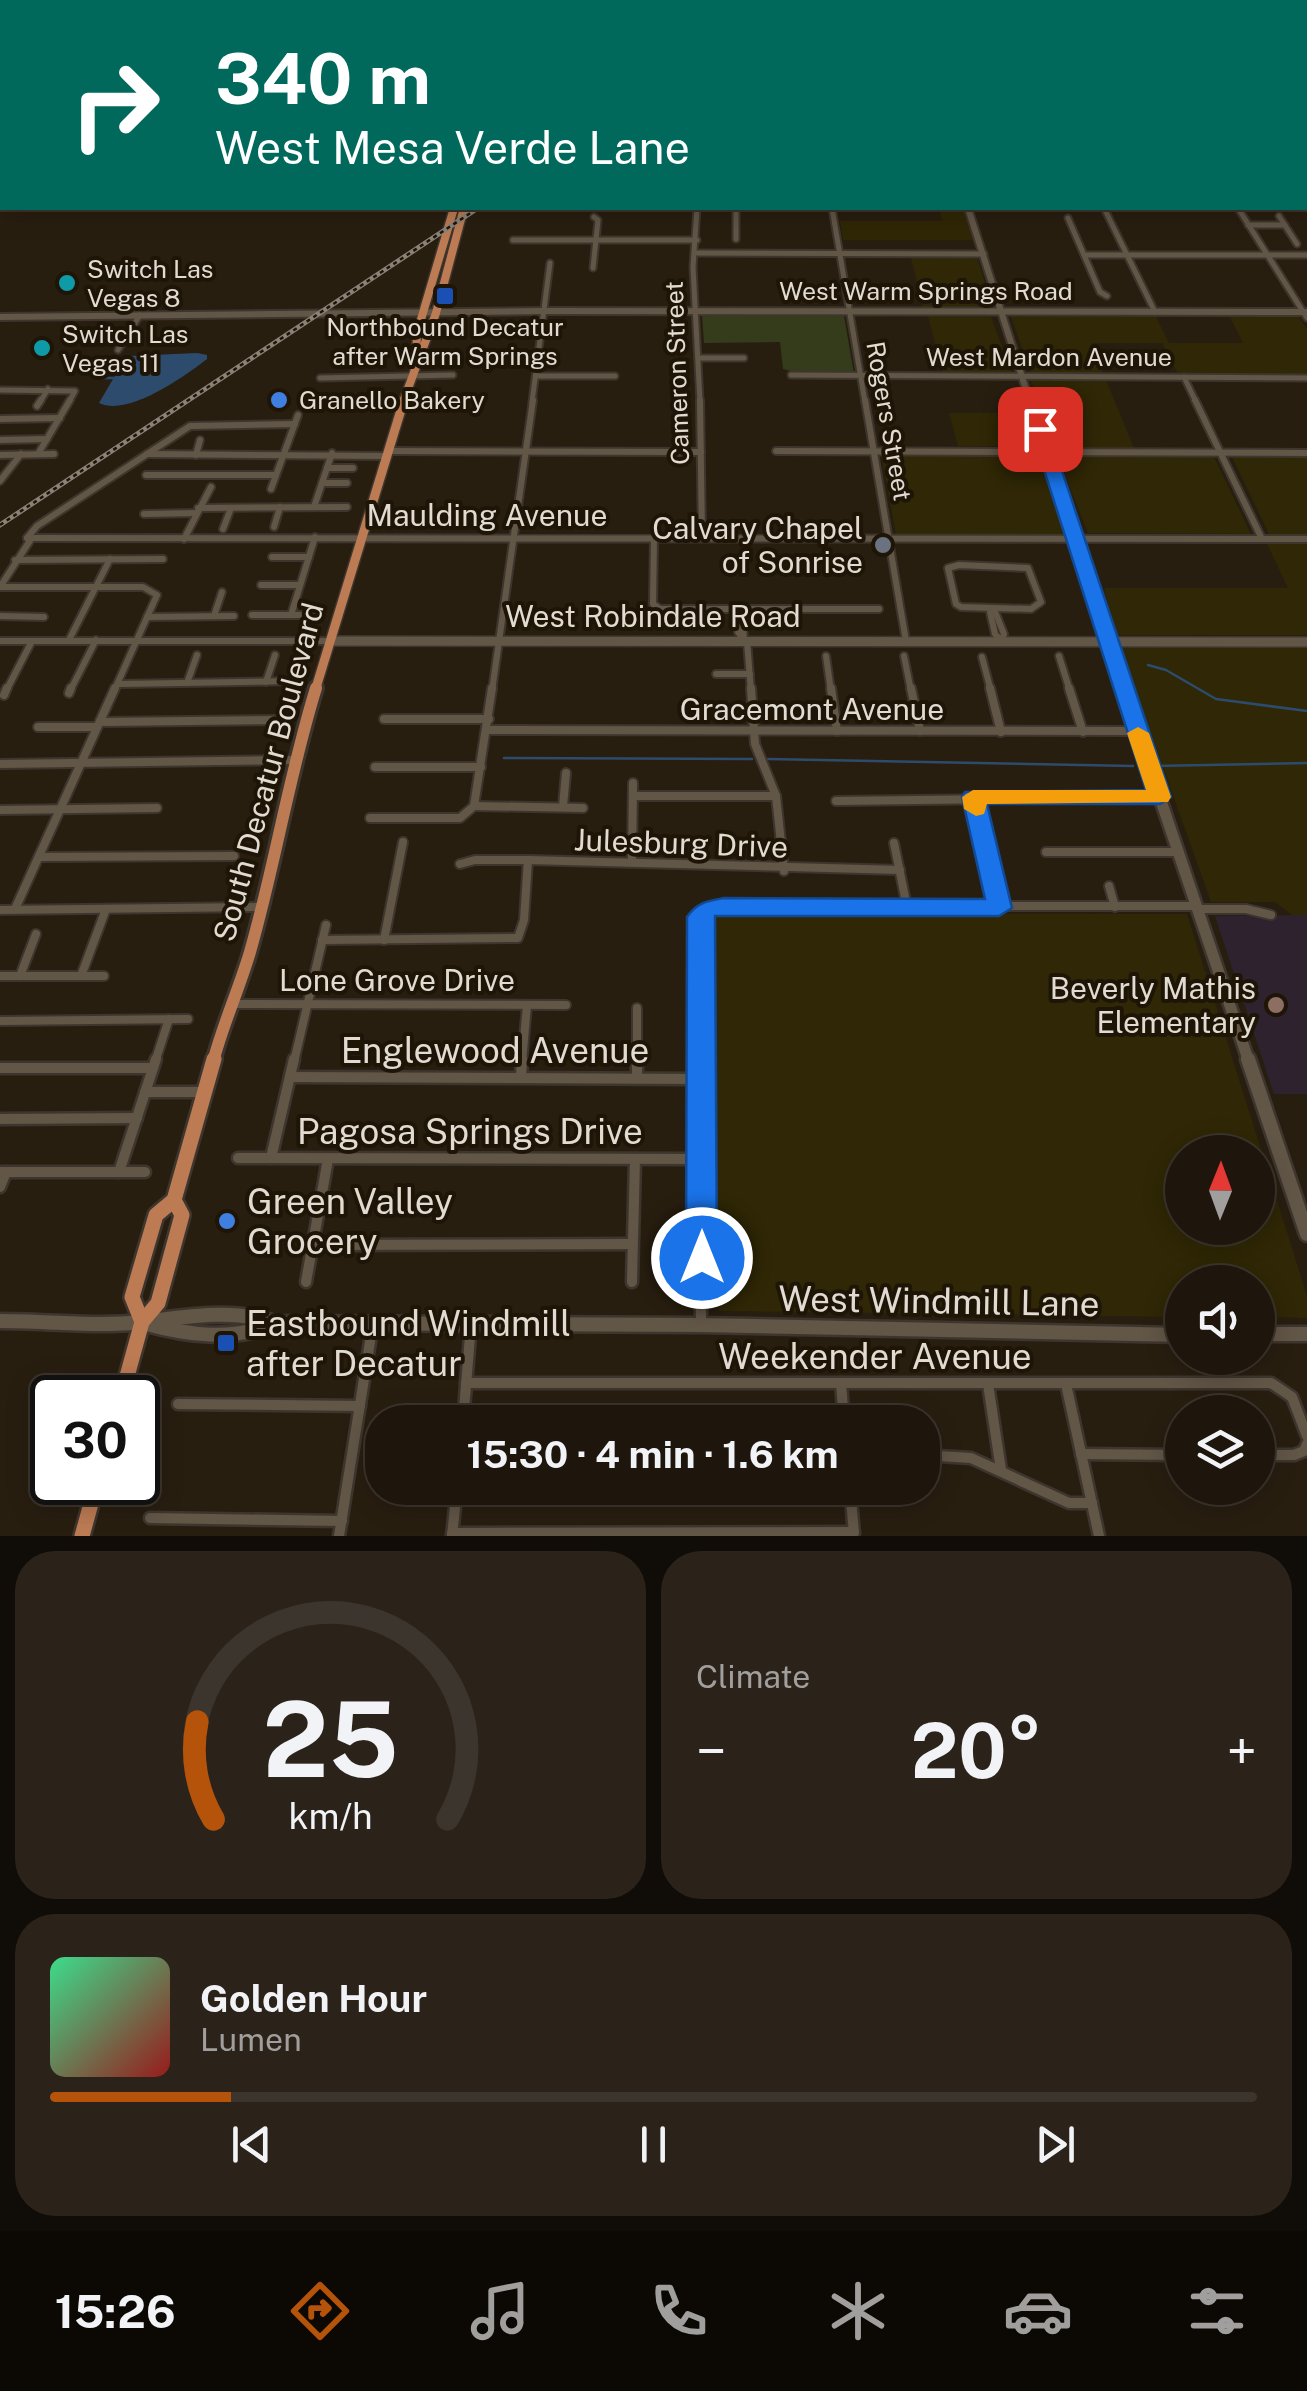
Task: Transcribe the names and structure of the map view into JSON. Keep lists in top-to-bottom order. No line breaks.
{"streets":{"main road":["South Decatur Boulevard"],"street":["West Warm Springs Road","West Mardon Avenue","Cameron Street","Rogers Street","Maulding Avenue","West Robindale Road","Gracemont Avenue","Julesburg Drive","Lone Grove Drive","Englewood Avenue","Pagosa Springs Drive","West Windmill Lane","Weekender Avenue"]},"crossings":[["West Warm Springs Road","Cameron Street"],["West Warm Springs Road","Rogers Street"],["West Warm Springs Road","South Decatur Boulevard"],["West Mardon Avenue","Rogers Street"],["Cameron Street","Maulding Avenue"],["Rogers Street","Maulding Avenue"],["Rogers Street","West Robindale Road"],["Maulding Avenue","South Decatur Boulevard"],["West Robindale Road","South Decatur Boulevard"],["South Decatur Boulevard","Lone Grove Drive"],["South Decatur Boulevard","West Windmill Lane"]],"places":{"other":["Switch Las Vegas 8","Switch Las Vegas 11","Granello Bakery","Calvary Chapel of Sonrise","Beverly Mathis Elementary","Green Valley Grocery"],"transit":["Northbound Decatur after Warm Springs","Eastbound Windmill after Decatur"]},"north":"top","page":{"turn":["340 m","West Mesa Verde Lane"],"limit":"30","trip":"15:30 · 4 min · 1.6 km","tile":"Climate","heat":["−","20°","+"],"song":["Golden Hour","Lumen"],"tabs":"15:26","gauge":["25","km/h"]}}
